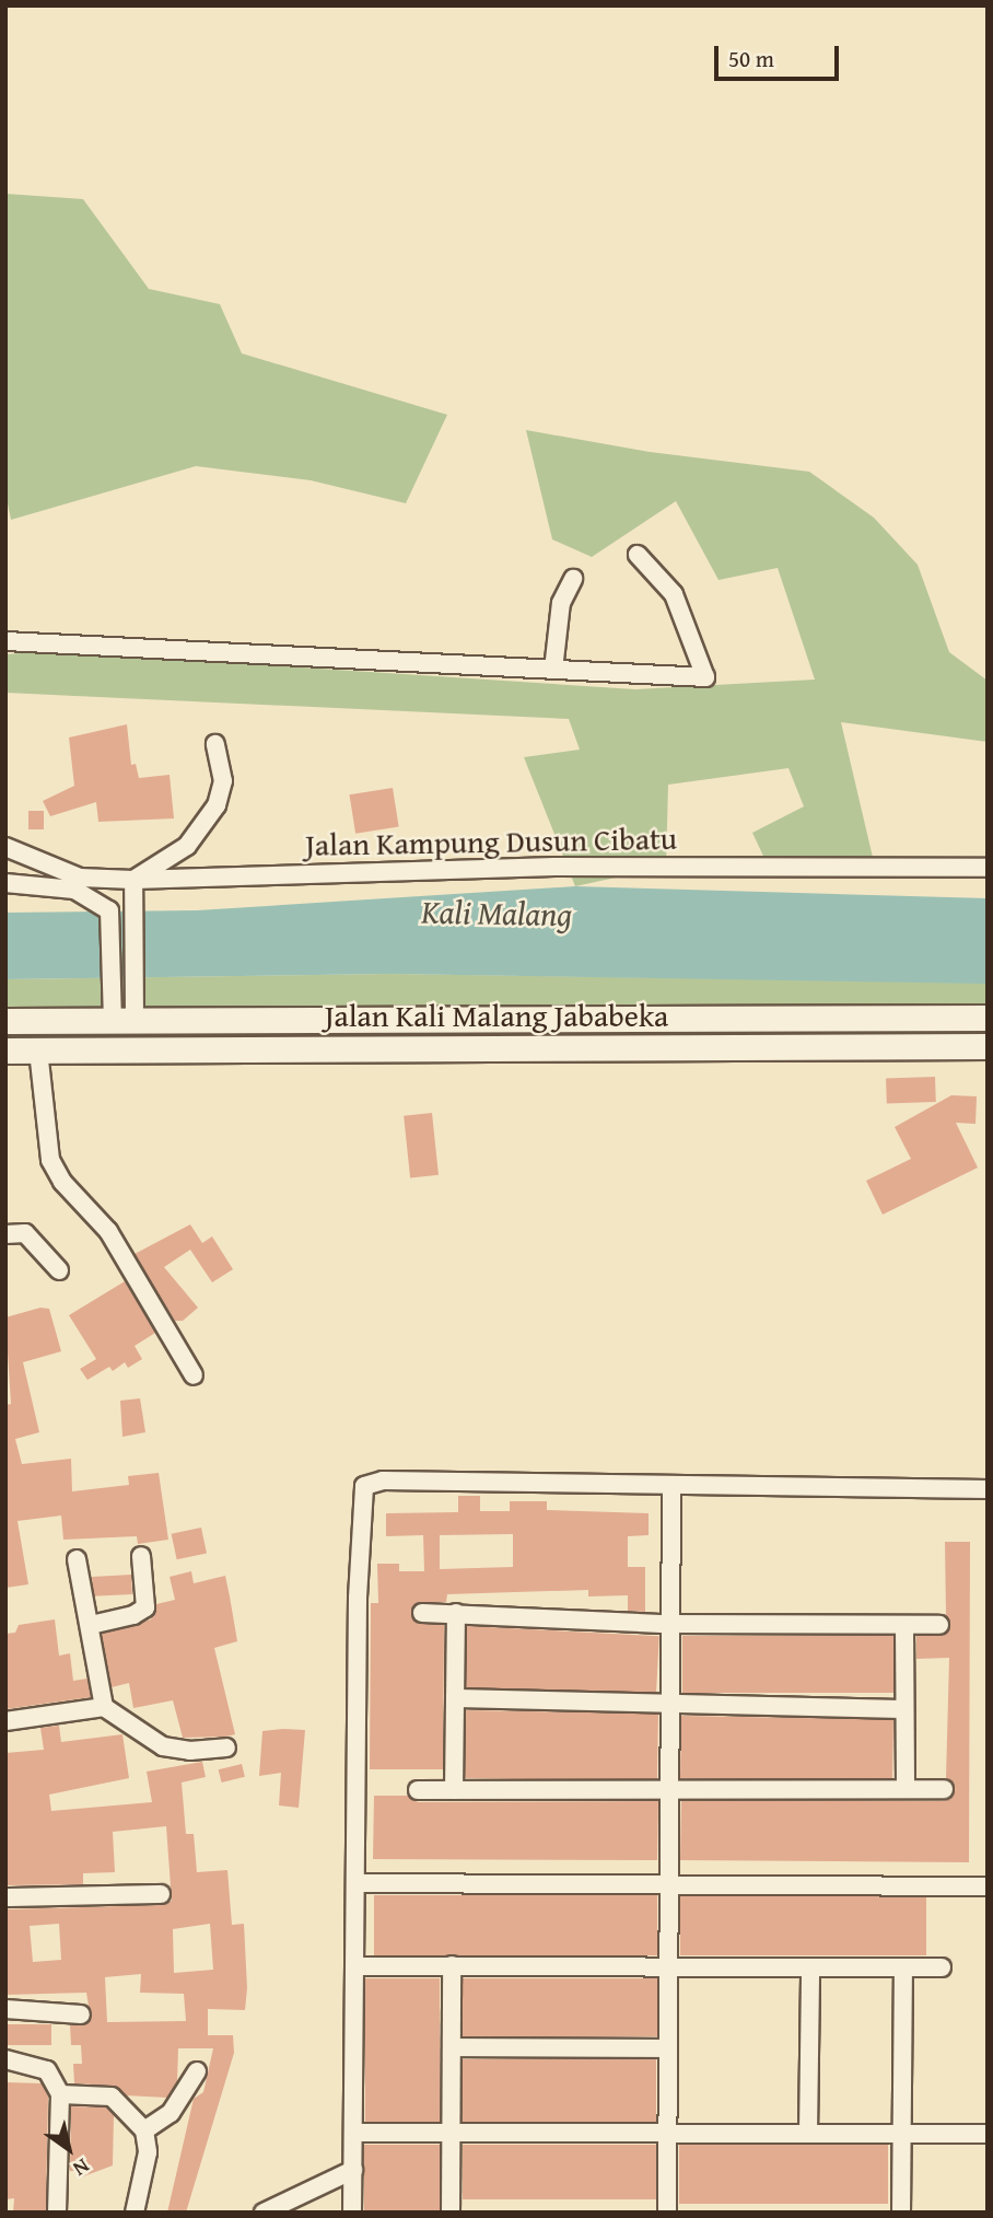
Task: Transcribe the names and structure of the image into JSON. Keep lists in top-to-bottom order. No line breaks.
{"streets":{"main road":["Jalan Kali Malang Jababeka"],"street":["Jalan Kampung Dusun Cibatu"]},"water":["Kali Malang"],"scale_bar":"50 m","north":"bottom right"}
